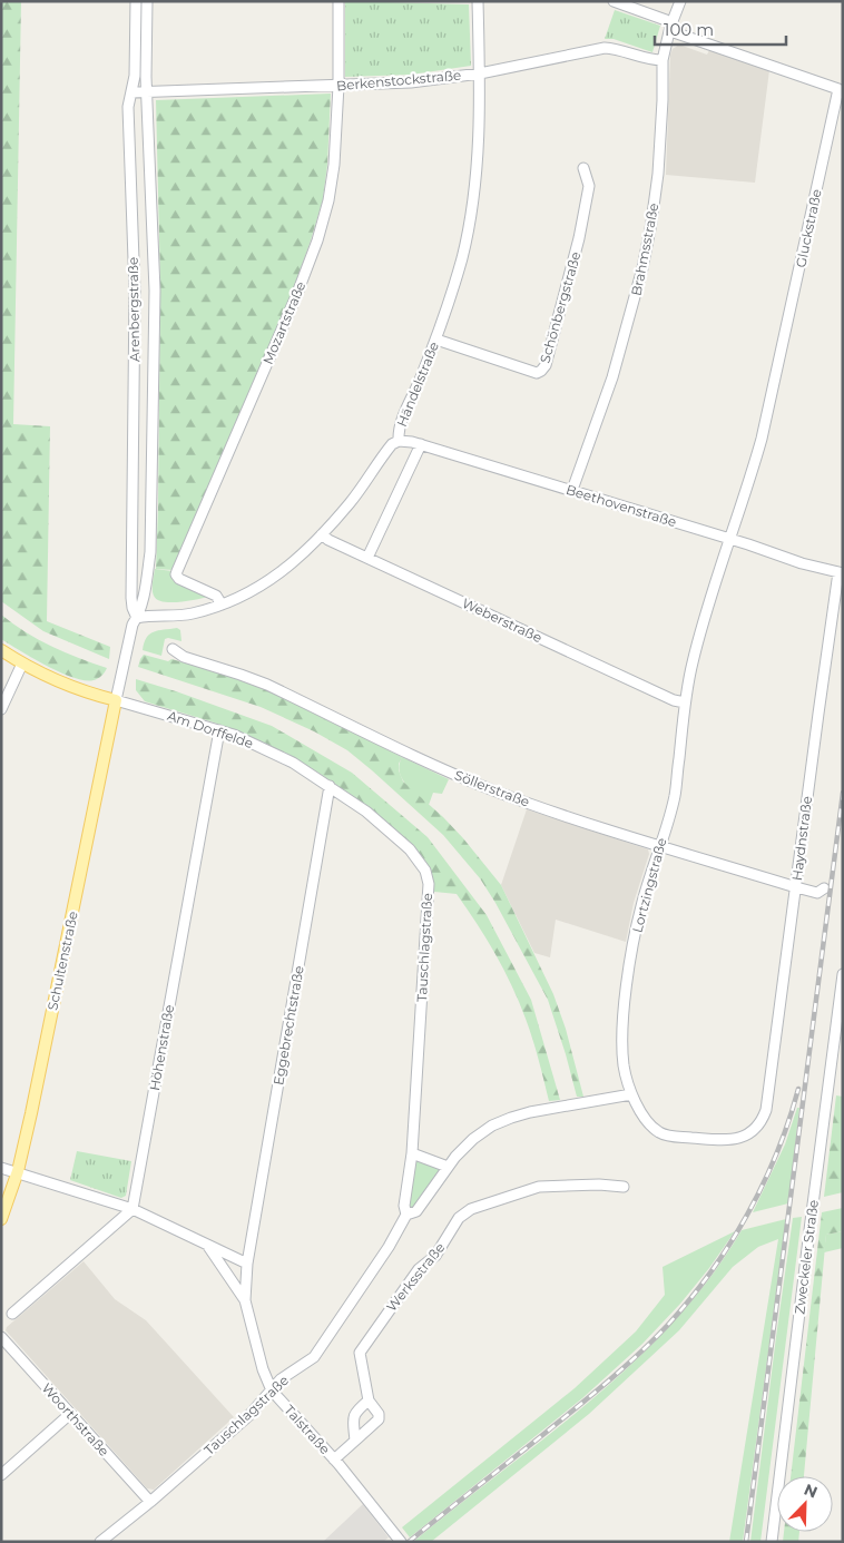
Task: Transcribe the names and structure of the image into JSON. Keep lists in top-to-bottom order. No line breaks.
{"streets":{"main road":["Schultenstraße"],"street":["Berkenstockstraße","Gluckstraße","Brahmsstraße","Schönbergstraße","Arenbergstraße","Mozartstraße","Händelstraße","Beethovenstraße","Weberstraße","Am Dorffelde","Söllerstraße","Haydnstraße","Lortzingstraße","Tauschlagstraße","Eggebrechtstraße","Höhenstraße","Zweckeler Straße","Werksstraße","Woorthstraße","Talstraße"]},"crossings":[["Berkenstockstraße","Brahmsstraße"],["Berkenstockstraße","Arenbergstraße"],["Berkenstockstraße","Mozartstraße"],["Berkenstockstraße","Händelstraße"],["Gluckstraße","Brahmsstraße"],["Gluckstraße","Beethovenstraße"],["Gluckstraße","Lortzingstraße"],["Brahmsstraße","Beethovenstraße"],["Schönbergstraße","Händelstraße"],["Arenbergstraße","Händelstraße"],["Arenbergstraße","Am Dorffelde"],["Arenbergstraße","Schultenstraße"],["Mozartstraße","Händelstraße"],["Händelstraße","Beethovenstraße"],["Händelstraße","Weberstraße"],["Beethovenstraße","Haydnstraße"],["Beethovenstraße","Lortzingstraße"],["Weberstraße","Lortzingstraße"],["Am Dorffelde","Tauschlagstraße"],["Am Dorffelde","Schultenstraße"],["Am Dorffelde","Eggebrechtstraße"],["Am Dorffelde","Höhenstraße"],["Söllerstraße","Haydnstraße"],["Söllerstraße","Lortzingstraße"],["Haydnstraße","Lortzingstraße"],["Lortzingstraße","Tauschlagstraße"],["Tauschlagstraße","Eggebrechtstraße"],["Tauschlagstraße","Woorthstraße"],["Tauschlagstraße","Talstraße"],["Eggebrechtstraße","Talstraße"],["Werksstraße","Talstraße"]],"scale_bar":"100 m","north":"top right"}
